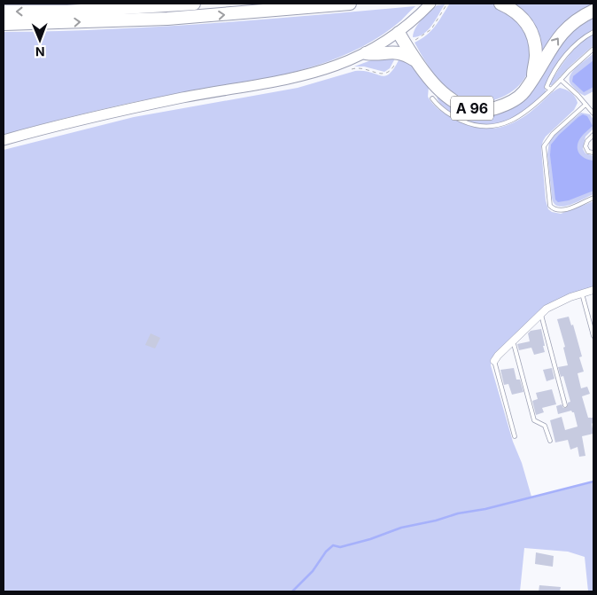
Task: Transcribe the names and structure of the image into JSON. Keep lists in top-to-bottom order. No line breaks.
{"streets":{"highway":["A 96"]},"north":"bottom"}
